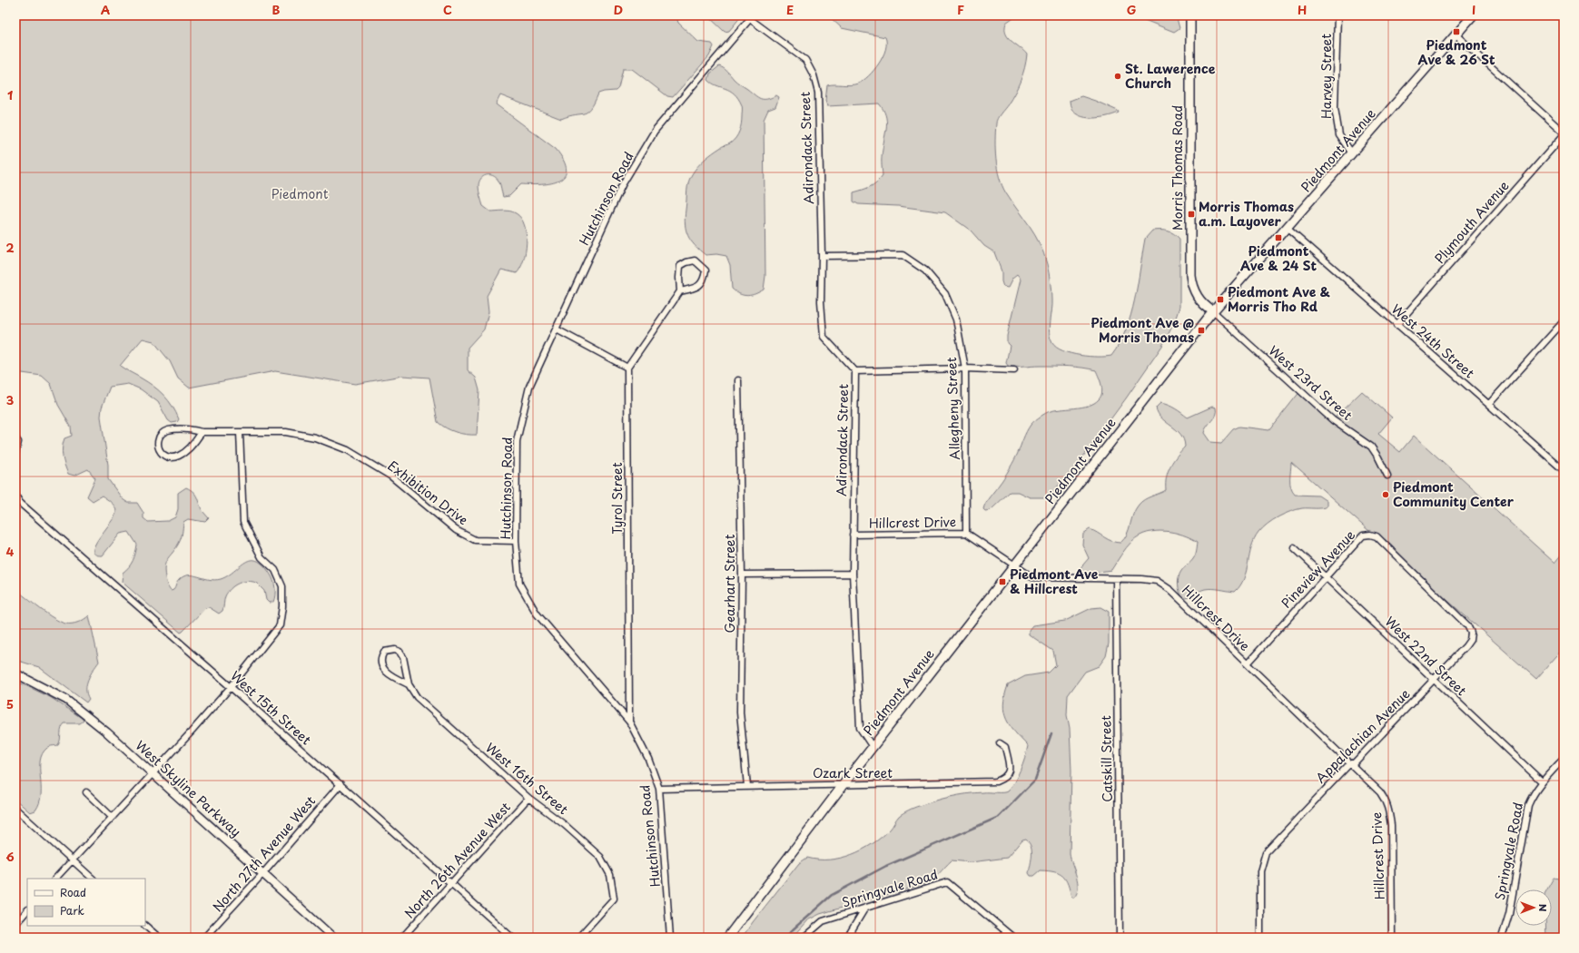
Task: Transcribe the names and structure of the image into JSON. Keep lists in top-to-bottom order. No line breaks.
{"streets":{"main road":["Piedmont Avenue","Morris Thomas Road"],"street":["Harvey Street","Adirondack Street","Hutchinson Road","Plymouth Avenue","West 24th Street","West 23rd Street","Allegheny Street","Exhibition Drive","Tyrol Street","Hillcrest Drive","Pineview Avenue","Gearhart Street","West 22nd Street","West 15th Street","Appalachian Avenue","Catskill Street","Ozark Street","West 16th Street","West Skyline Parkway","Springvale Road","North 27th Avenue West","North 26th Avenue West"]},"crossings":[["Harvey Street","Piedmont Avenue"],["Adirondack Street","Piedmont Avenue"],["Adirondack Street","Hutchinson Road"],["Adirondack Street","Allegheny Street"],["Adirondack Street","Hillcrest Drive"],["Piedmont Avenue","Morris Thomas Road"],["Piedmont Avenue","West 24th Street"],["Piedmont Avenue","West 23rd Street"],["Piedmont Avenue","Hillcrest Drive"],["Piedmont Avenue","Ozark Street"],["Morris Thomas Road","West 23rd Street"],["Hutchinson Road","Exhibition Drive"],["Hutchinson Road","Tyrol Street"],["Hutchinson Road","Ozark Street"],["Plymouth Avenue","West 24th Street"],["Allegheny Street","Hillcrest Drive"],["Hillcrest Drive","Pineview Avenue"],["Hillcrest Drive","Appalachian Avenue"],["Hillcrest Drive","Catskill Street"],["Pineview Avenue","West 22nd Street"],["Pineview Avenue","Appalachian Avenue"],["Gearhart Street","Ozark Street"],["West 22nd Street","Appalachian Avenue"],["West 22nd Street","Springvale Road"],["West 15th Street","North 27th Avenue West"],["West 15th Street","North 26th Avenue West"],["West 16th Street","North 26th Avenue West"],["West Skyline Parkway","North 27th Avenue West"]],"parks":["Piedmont"],"places":{"transit":["Piedmont Ave & 26 St","Morris Thomas a.m. Layover","Piedmont Ave & 24 St","Piedmont Ave & Morris Tho Rd","Piedmont Ave @ Morris Thomas","Piedmont Ave & Hillcrest"],"other":["St. Lawerence Church","Piedmont Community Center"]},"legend":["Road","Park"],"north":"right","grid":{"columns":["A","B","C","D","E","F","G","H","I"],"rows":["1","2","3","4","5","6"]}}
